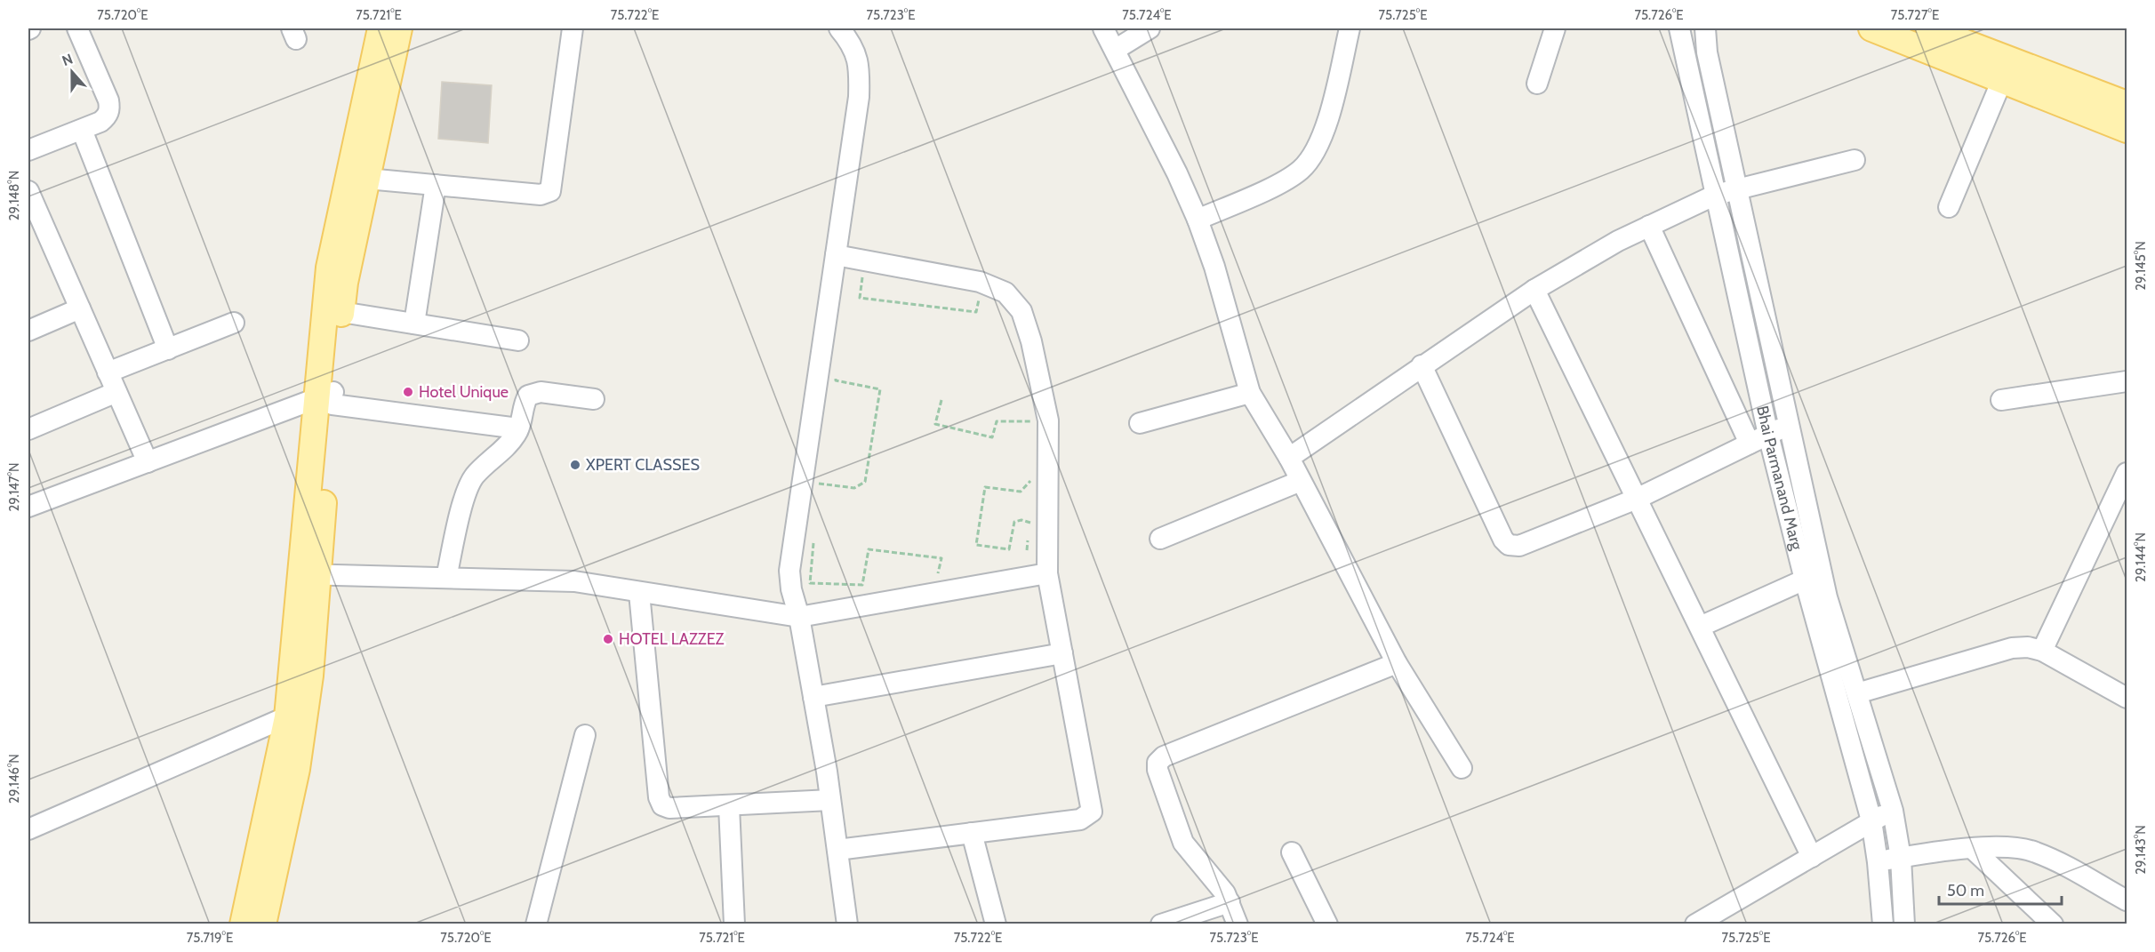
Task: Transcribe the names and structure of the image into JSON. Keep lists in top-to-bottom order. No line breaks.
{"streets":{"street":["Bhai Parmanand Marg"]},"places":["Hotel Unique","XPERT CLASSES","HOTEL LAZZEZ"],"scale_bar":"50 m","north":"top","coordinates":["75.720°E","75.721°E","75.722°E","75.723°E","75.724°E","75.725°E","75.726°E","75.727°E","29.148°N","29.145°N","29.147°N","29.144°N","29.146°N","29.143°N","75.719°E"]}
